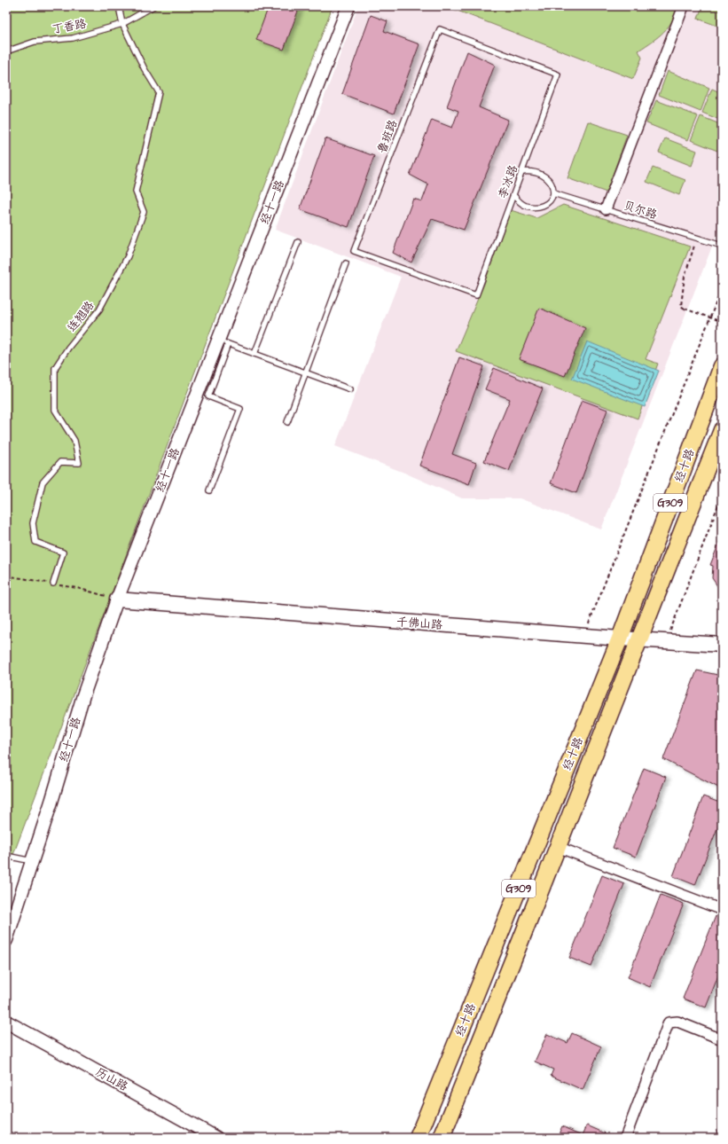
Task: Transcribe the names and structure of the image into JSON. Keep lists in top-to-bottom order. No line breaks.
{"streets":{"highway":["经十路","G309"],"main road":["千佛山路"],"street":["经十一路","历山路"],"lane":["丁香路","鲁班路","李冰路","贝尔路","连翘路"]},"crossings":[["丁香路","连翘路"],["鲁班路","李冰路"],["李冰路","贝尔路"],["经十一路","千佛山路"],["经十路","千佛山路"]]}
